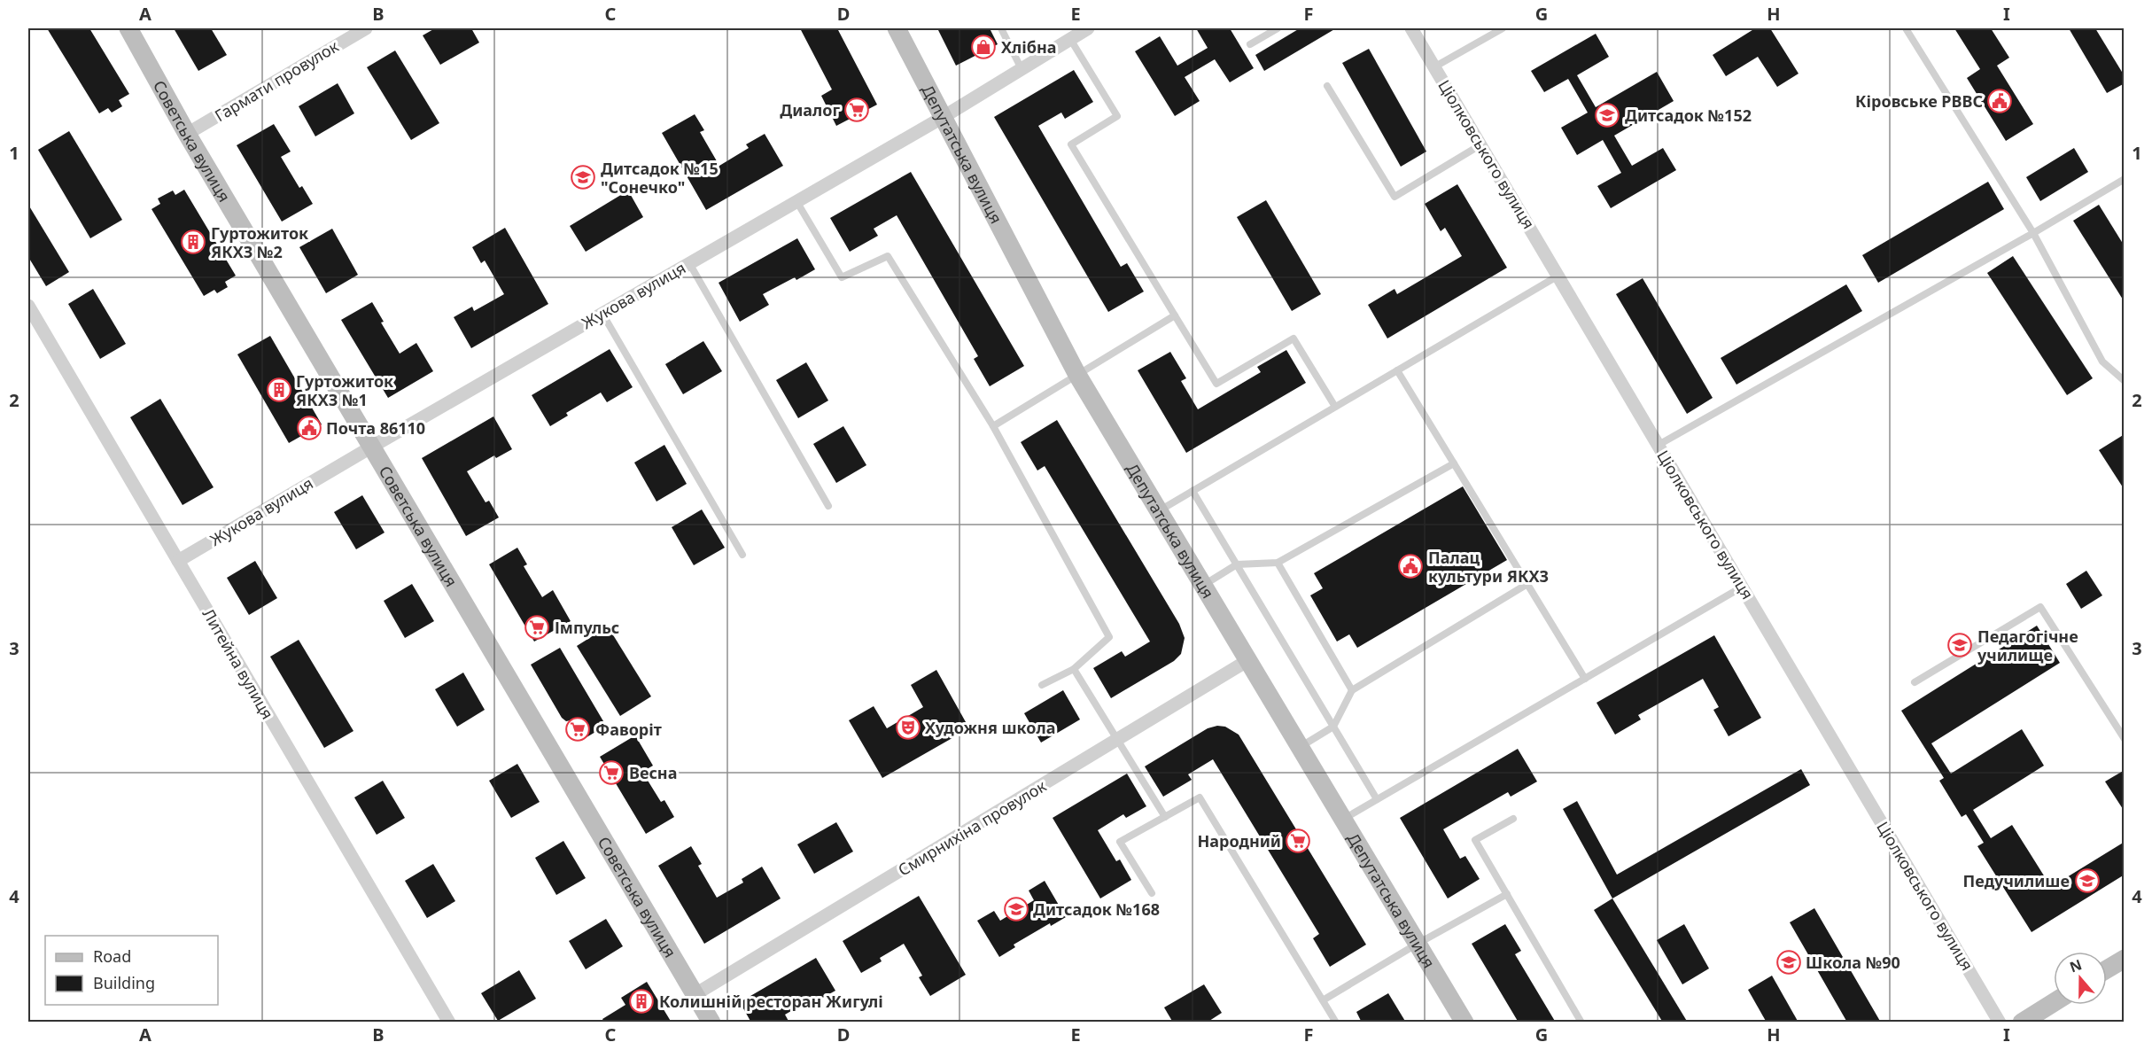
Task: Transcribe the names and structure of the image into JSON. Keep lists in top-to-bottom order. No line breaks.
{"streets":{"street":["Гармати провулок","Советська вулиця","Депутатська вулиця","Ціолковського вулиця","Жукова вулиця","Литейна вулиця","Смирнихіна провулок"]},"crossings":[["Гармати провулок","Советська вулиця"],["Советська вулиця","Жукова вулиця"],["Советська вулиця","Смирнихіна провулок"],["Депутатська вулиця","Жукова вулиця"],["Депутатська вулиця","Смирнихіна провулок"],["Жукова вулиця","Литейна вулиця"]],"places":{"shop":["Хлібна"],"public building":["Кіровське РВВС","Почта 86110","Палац культури ЯКХЗ"],"supermarket":["Диалог","Імпульс","Фаворіт","Весна","Народний"],"school or university":["Дитсадок №152","Дитсадок №15 \"Сонечко\"","Педагогічне училище","Педучилише","Дитсадок №168","Школа №90"],"building":["Гуртожиток ЯКХЗ №2","Гуртожиток ЯКХЗ №1","Колишній ресторан Жигулі"],"theatre":["Художня школа"]},"legend":["Road","Building"],"north":"top","grid":{"columns":["A","B","C","D","E","F","G","H","I"],"rows":["1","2","3","4"]}}
